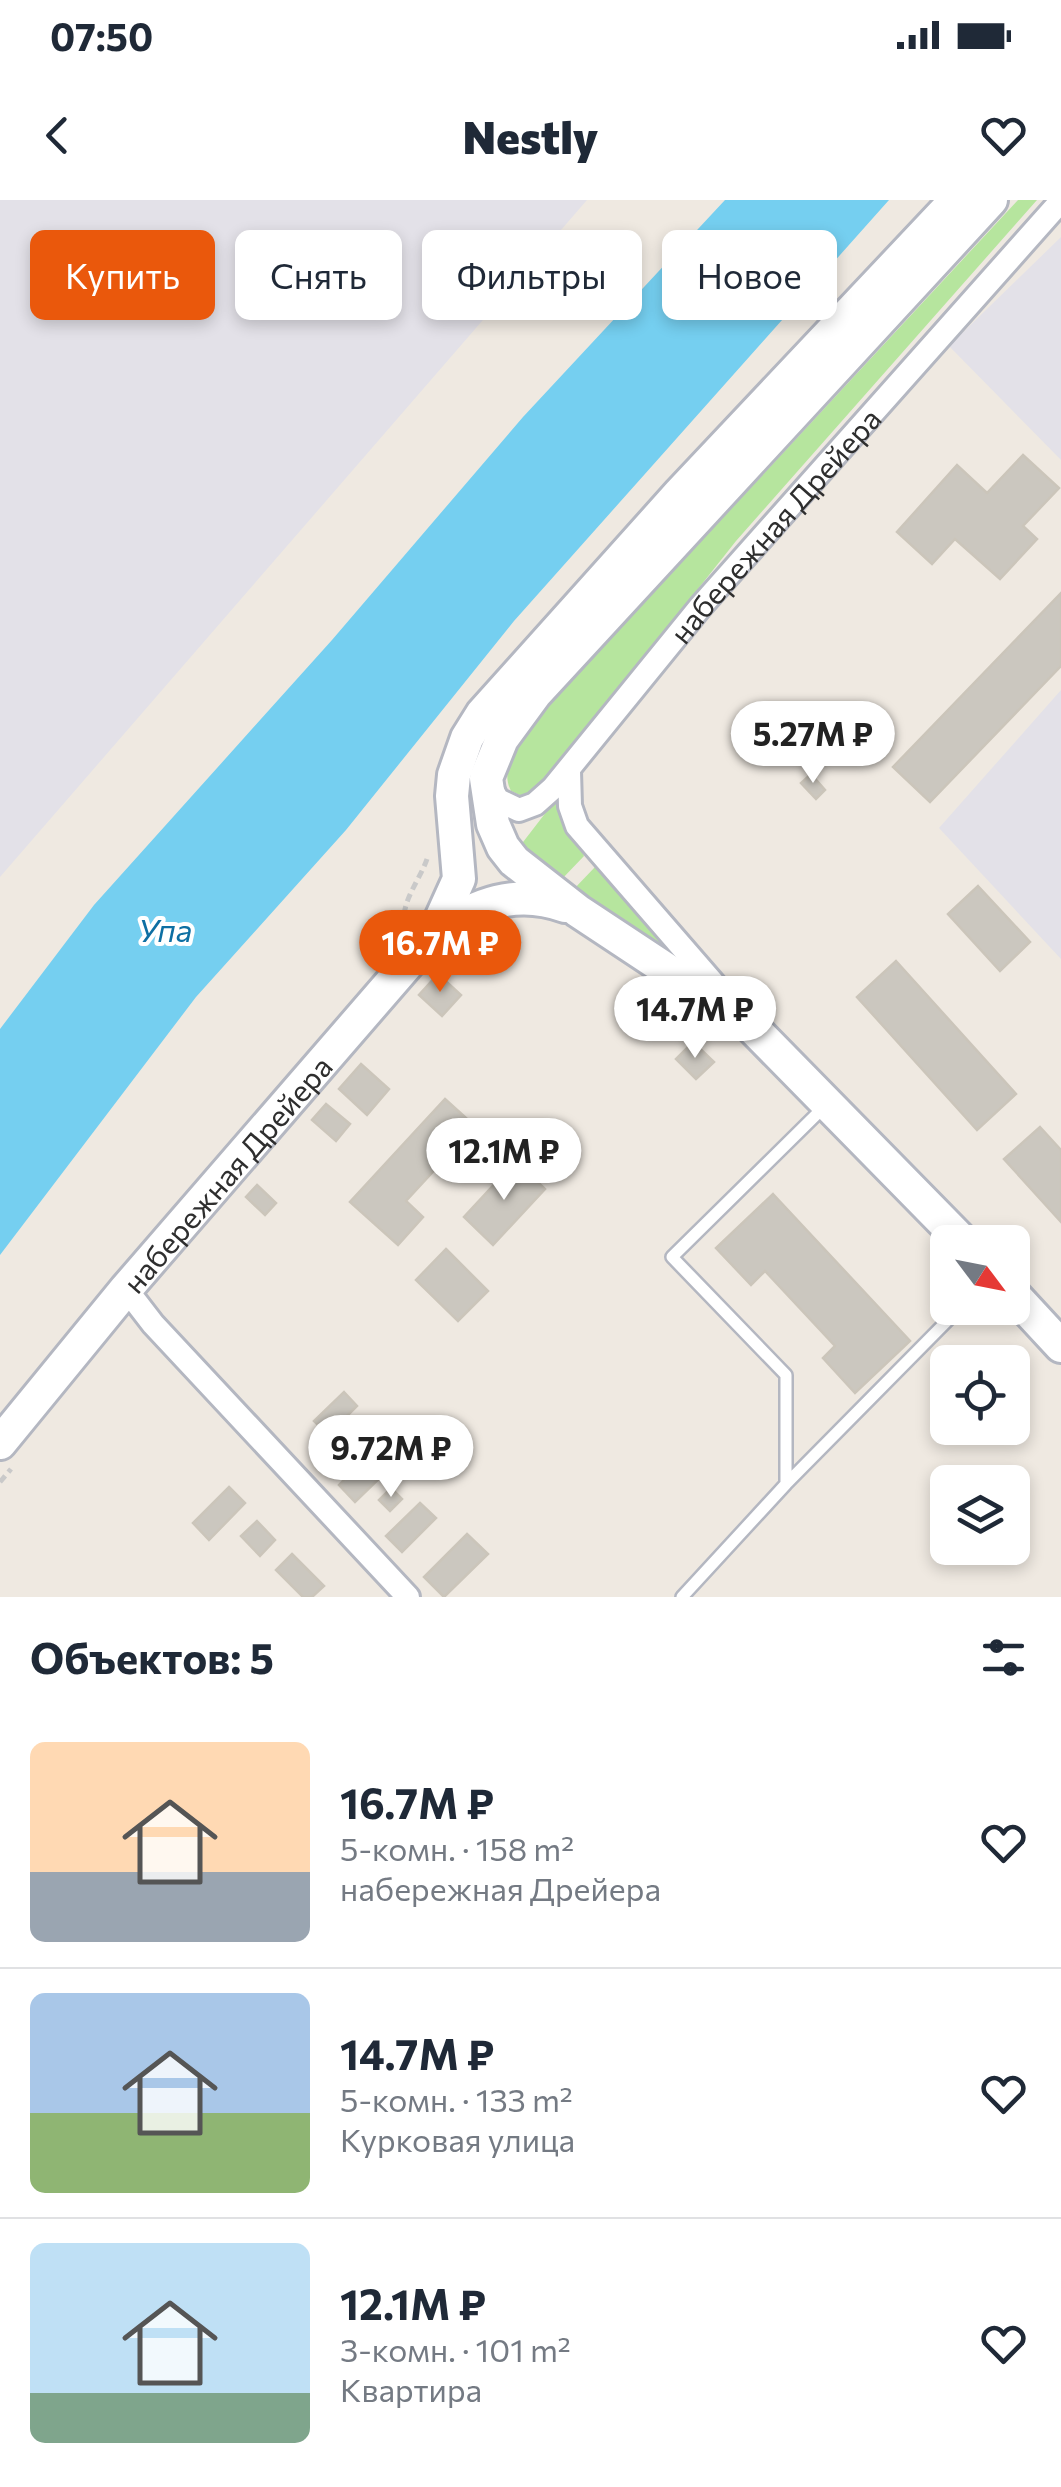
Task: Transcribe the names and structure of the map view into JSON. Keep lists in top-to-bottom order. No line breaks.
{"streets":{"main road":["набережная Дрейера"]},"water":["Упа"],"north":"bottom right","page":{"status":"07:50","header":"Nestly","chip":["Купить","Снять","Фильтры","Новое"],"price":["5.27M ₽","16.7M ₽","14.7M ₽","12.1M ₽","9.72M ₽"],"heading":"Объектов: 5","list":[{"name":"16.7M ₽","note":"5-комн. · 158 m² · набережная Дрейера"},{"name":"14.7M ₽","note":"5-комн. · 133 m² · Курковая улица"},{"name":"12.1M ₽","note":"3-комн. · 101 m² · Квартира"}]}}
